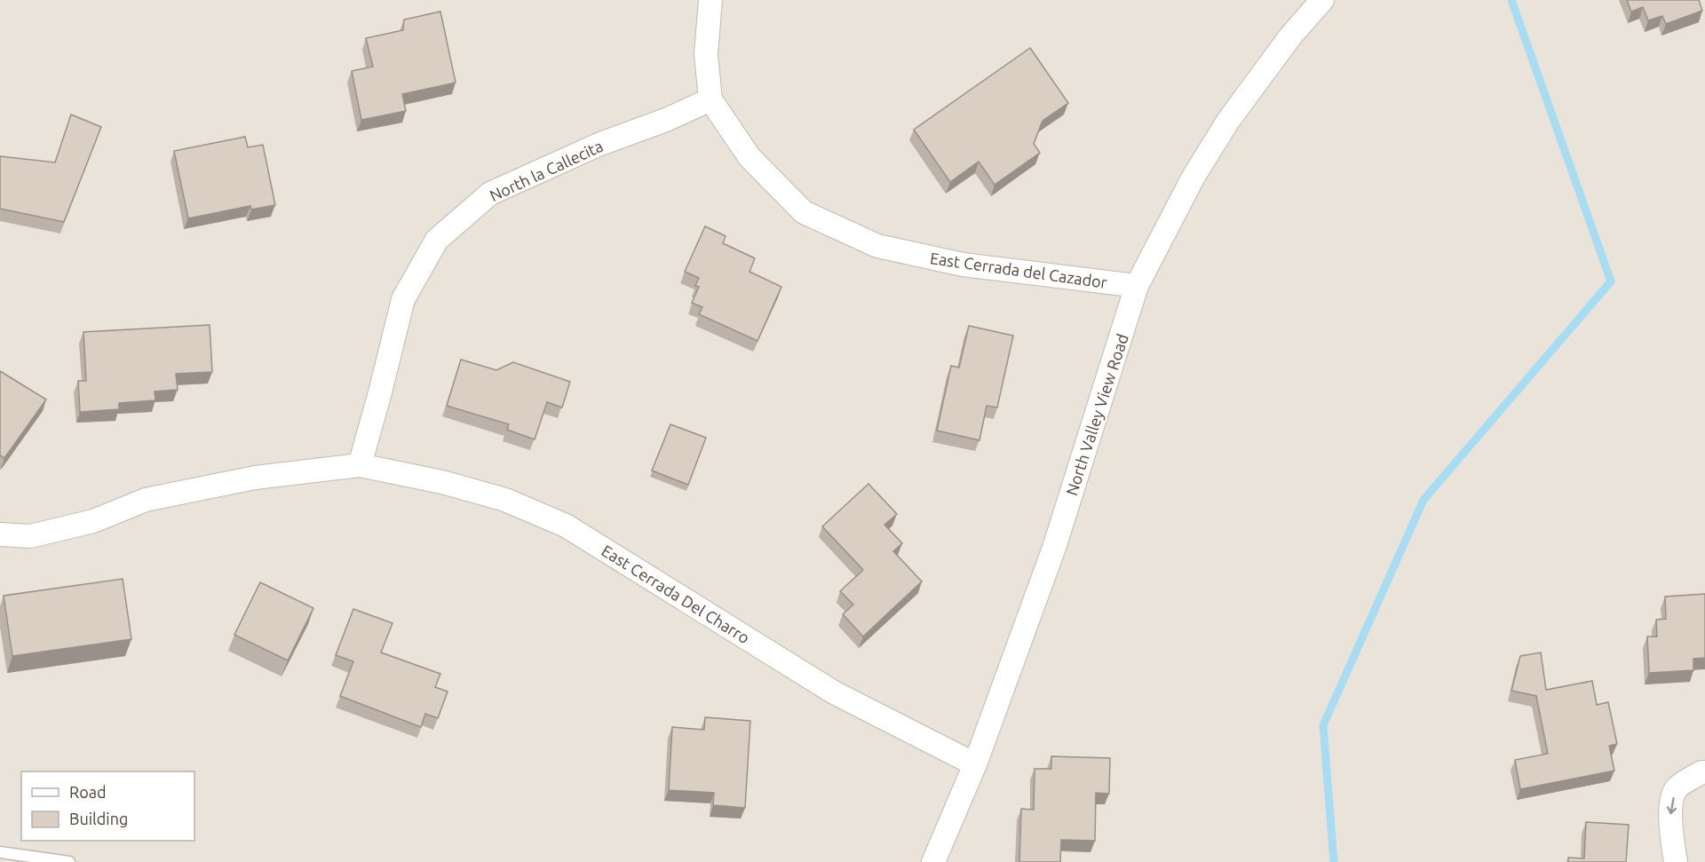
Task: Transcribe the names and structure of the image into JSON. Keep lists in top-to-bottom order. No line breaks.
{"streets":{"street":["North la Callecita","East Cerrada del Cazador","North Valley View Road","East Cerrada Del Charro"]},"crossings":[["North la Callecita","East Cerrada del Cazador"],["North la Callecita","East Cerrada Del Charro"],["East Cerrada del Cazador","North Valley View Road"],["North Valley View Road","East Cerrada Del Charro"]],"legend":["Road","Building"]}
